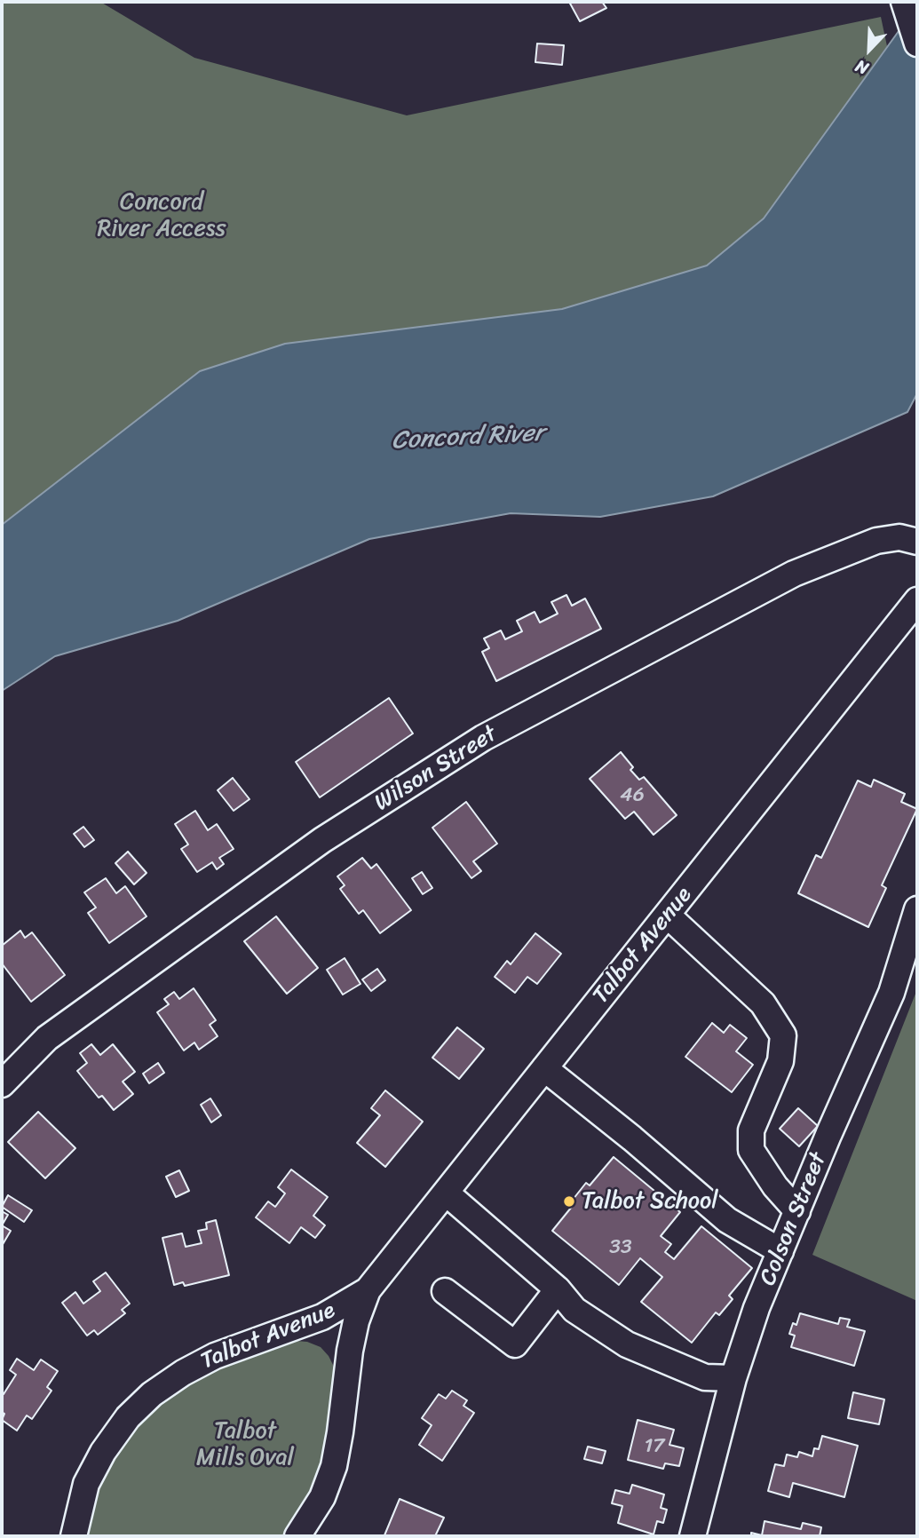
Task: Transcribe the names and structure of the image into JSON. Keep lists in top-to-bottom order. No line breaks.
{"streets":{"street":["Wilson Street","Talbot Avenue","Colson Street"]},"water":["Concord River"],"parks":["Concord River Access","Talbot Mills Oval"],"places":["Talbot School"],"house_numbers":["46","33","17"],"north":"bottom left"}
